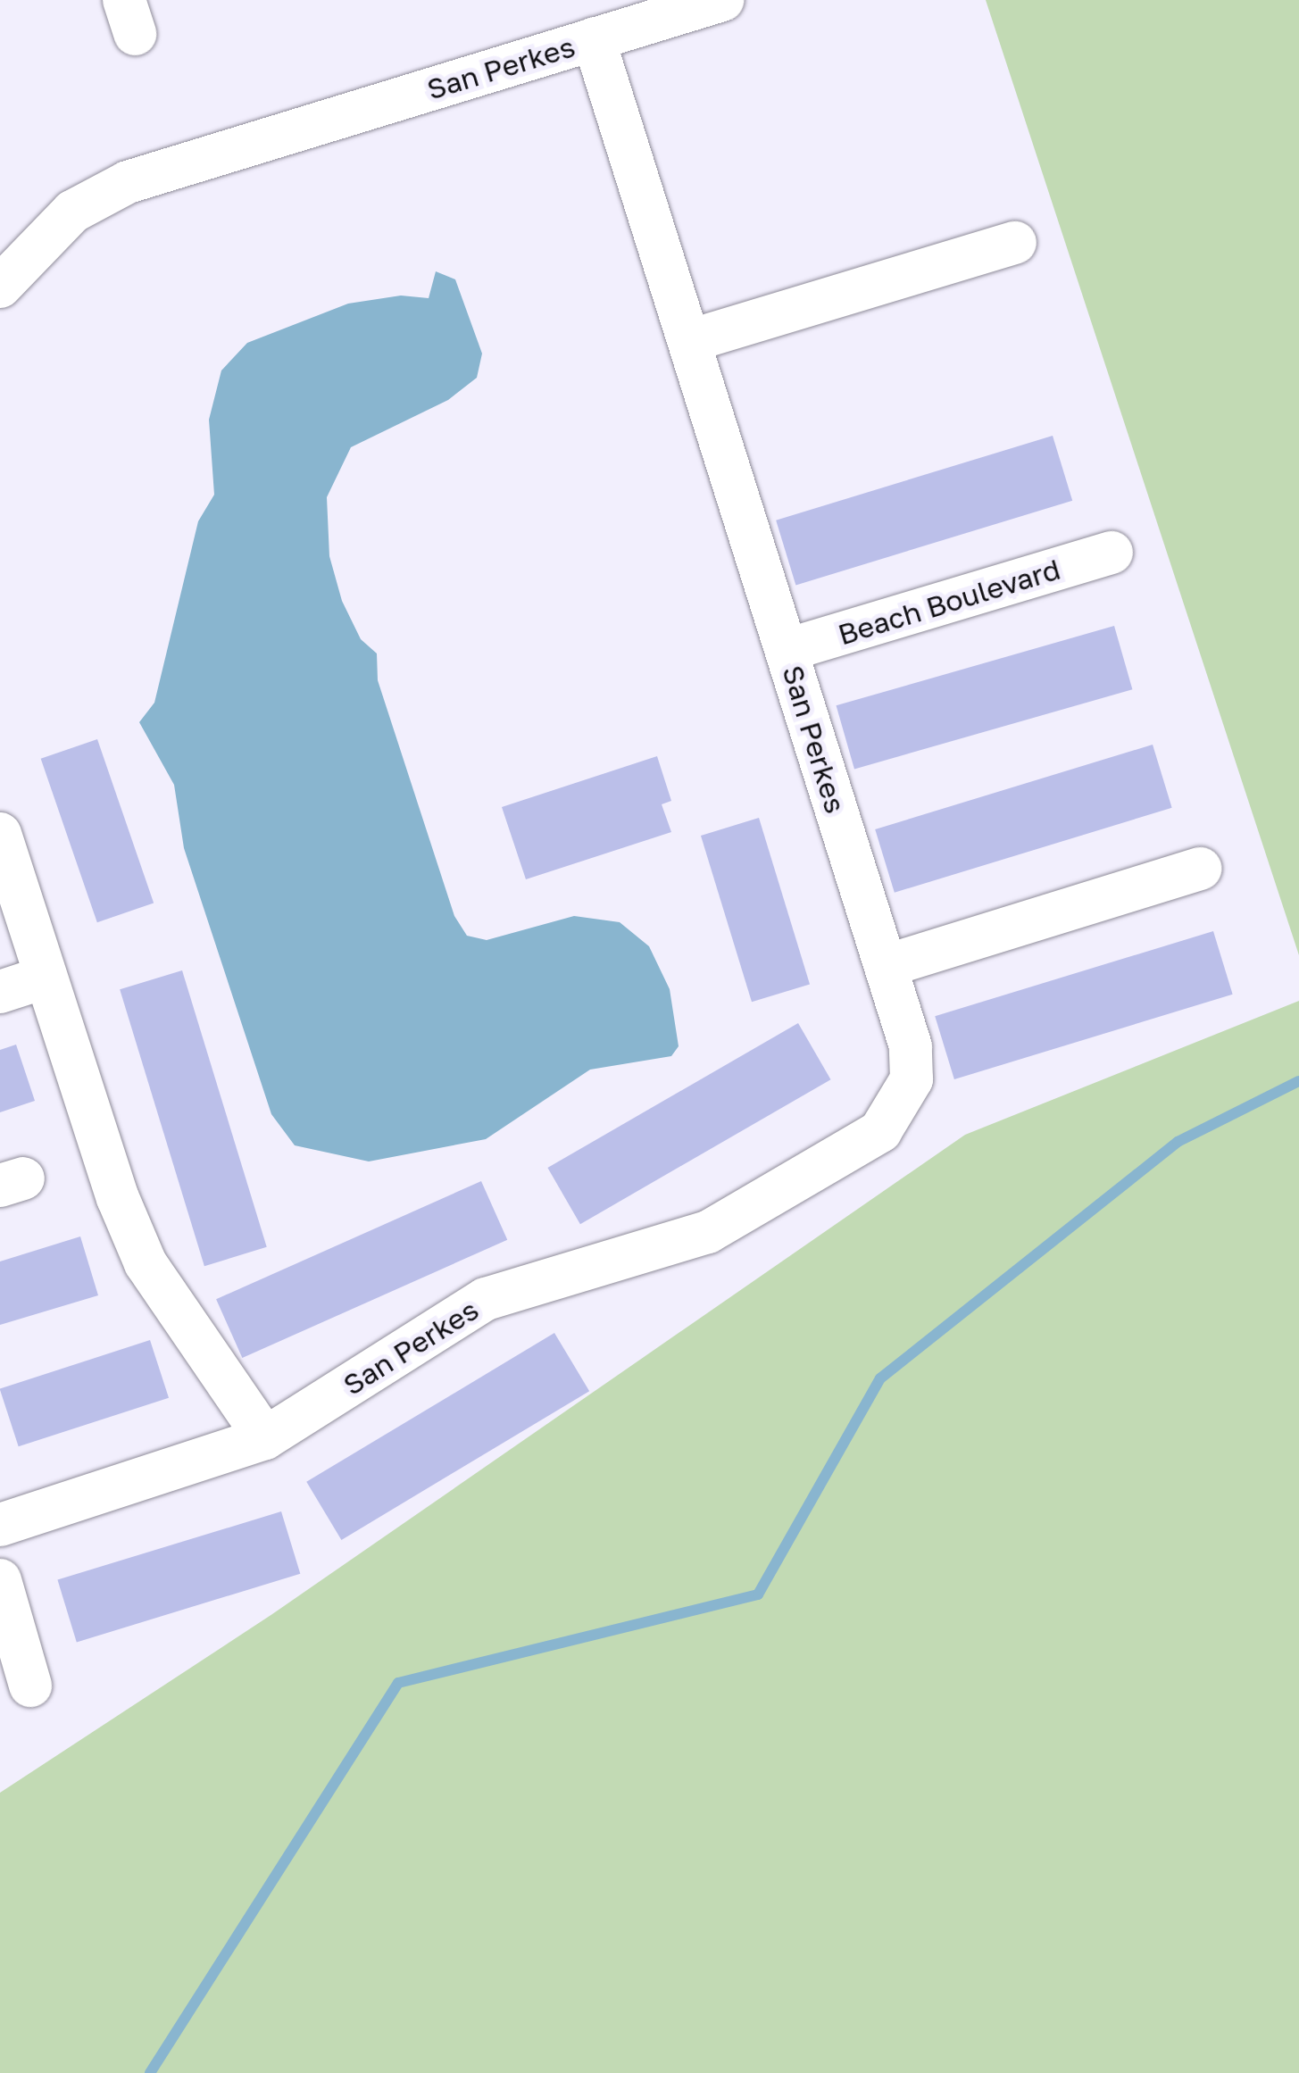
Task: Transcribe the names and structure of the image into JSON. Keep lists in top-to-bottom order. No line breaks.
{"streets":{"street":["San Perkes","Beach Boulevard"]},"crossings":[["San Perkes","Beach Boulevard"]]}
